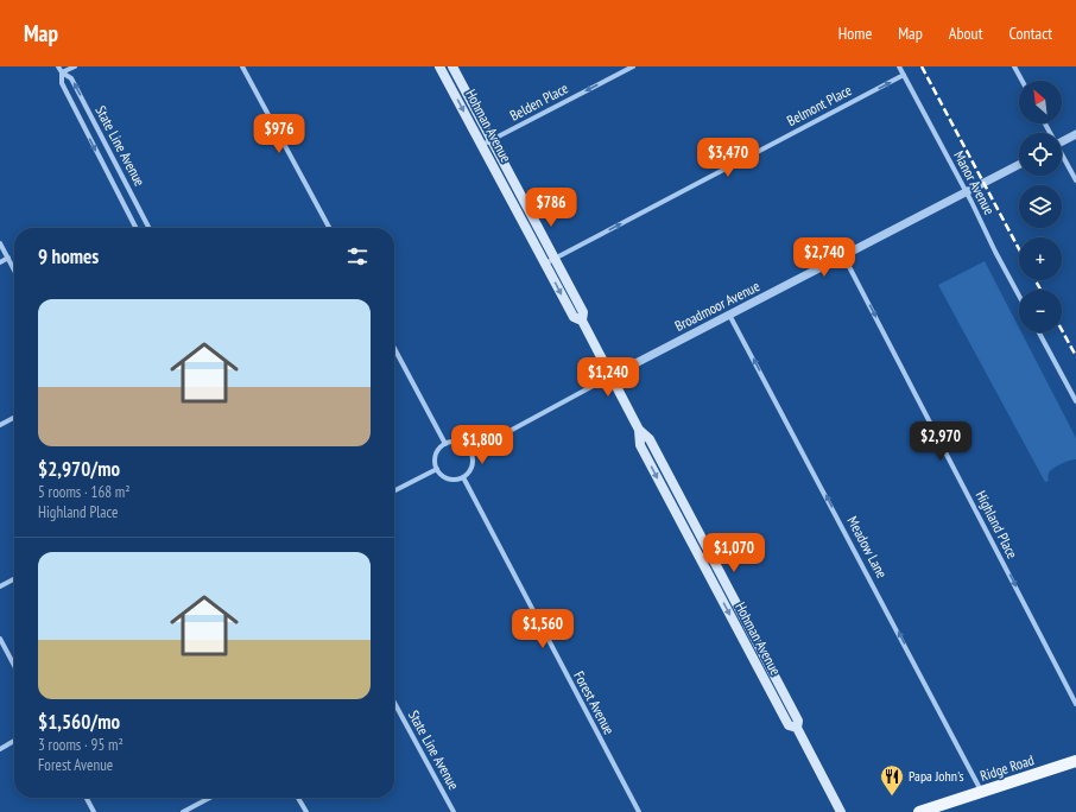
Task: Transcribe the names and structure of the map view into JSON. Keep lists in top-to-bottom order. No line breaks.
{"streets":{"main road":["Hohman Avenue","Ridge Road"],"street":["Belden Place","Belmont Place","State Line Avenue","Manor Avenue","Broadmoor Avenue","Highland Place","Meadow Lane","Forest Avenue"]},"crossings":[["Belden Place","Hohman Avenue"],["Belmont Place","Hohman Avenue"],["Belmont Place","Manor Avenue"],["Hohman Avenue","Broadmoor Avenue"],["Manor Avenue","Broadmoor Avenue"],["Broadmoor Avenue","Highland Place"],["Broadmoor Avenue","Meadow Lane"],["Broadmoor Avenue","Forest Avenue"],["Meadow Lane","Ridge Road"]],"one_way":["Belden Place","Belmont Place","Highland Place","Meadow Lane"],"places":{"restaurant":["Papa John's"]},"north":"top left","page":{"header":"Map","nav":["Home","Map","About","Contact"],"map_buttons":["+","−"],"price":["$976","$3,470","$786","$2,740","$1,240","$2,970","$1,800","$1,070","$1,560"],"heading":"9 homes","list":[{"name":"$2,970/mo","note":"5 rooms · 168 m² · Highland Place"},{"name":"$1,560/mo","note":"3 rooms · 95 m² · Forest Avenue"}]}}
